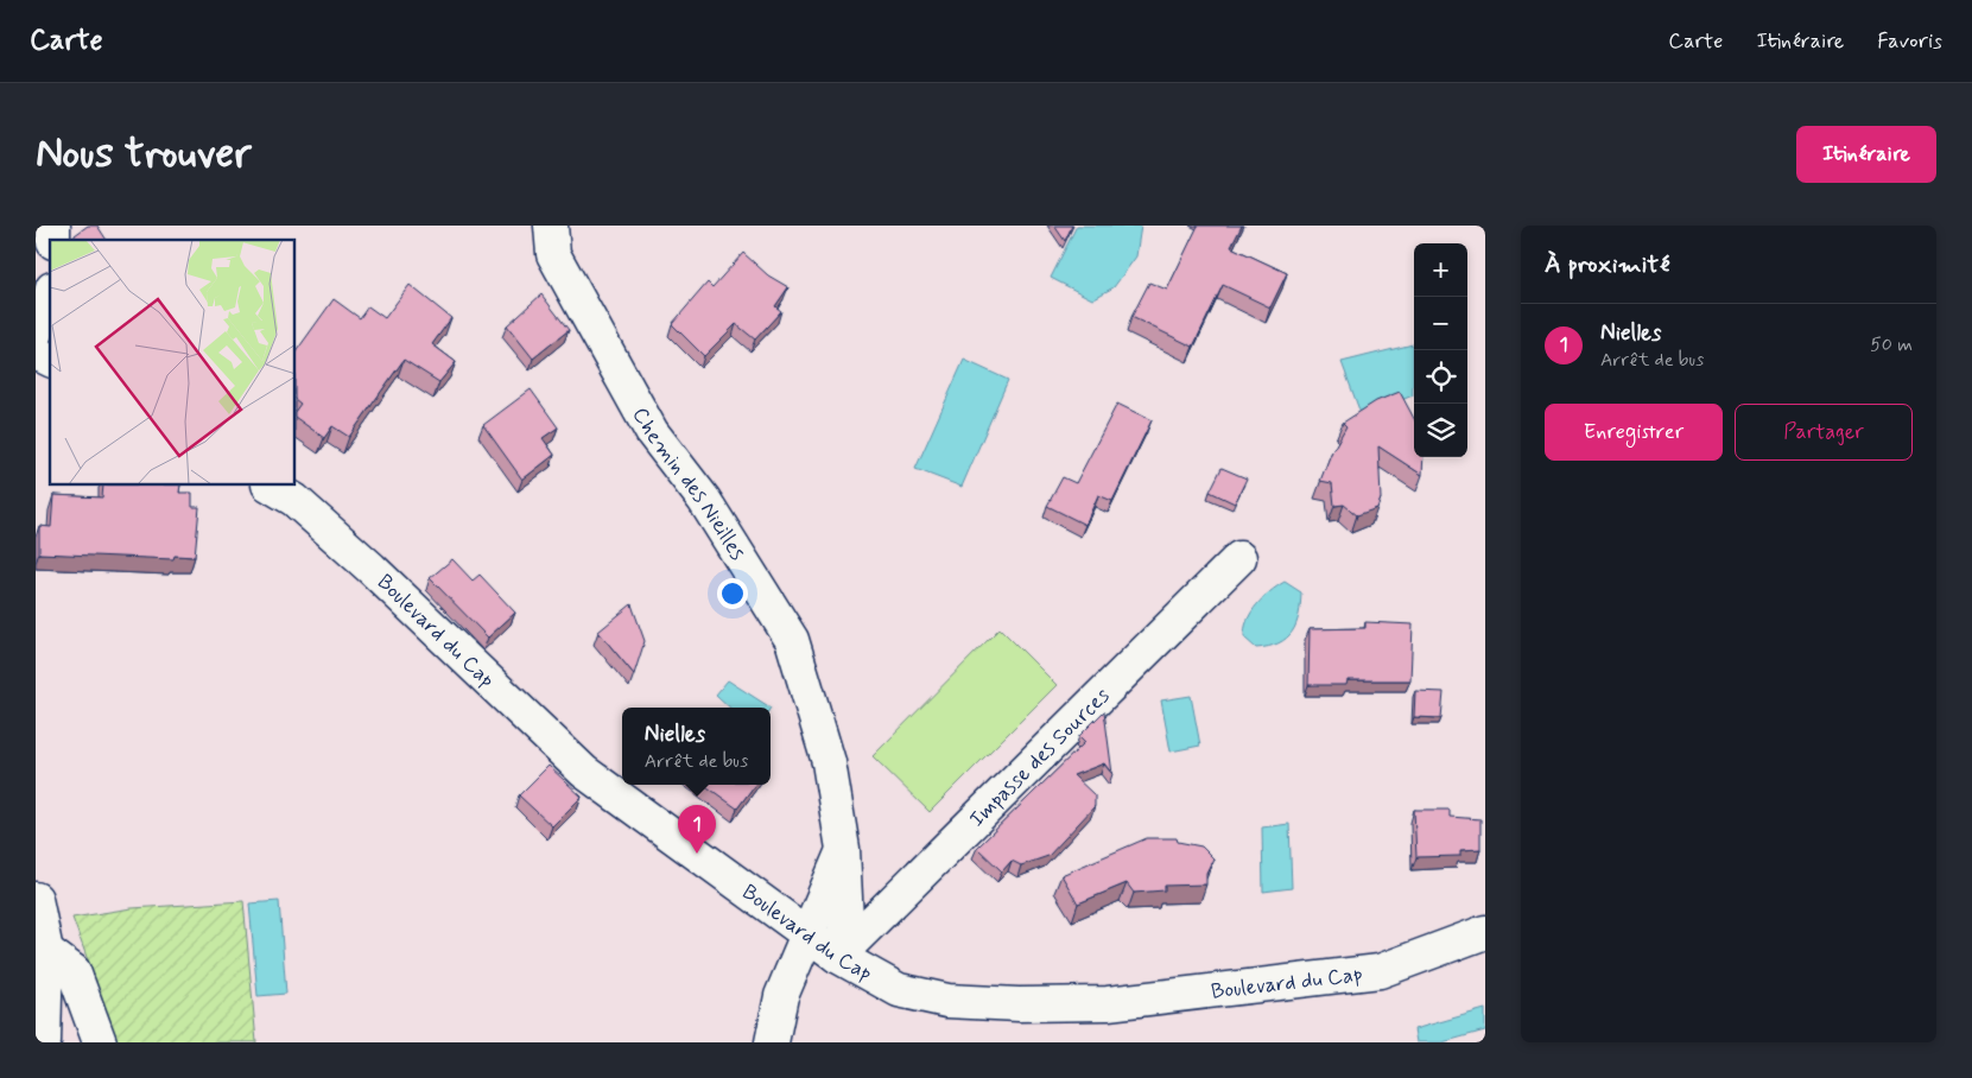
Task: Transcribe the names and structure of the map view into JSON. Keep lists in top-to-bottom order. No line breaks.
{"streets":{"street":["Chemin des Nieilles","Boulevard du Cap","Impasse des Sources"]},"crossings":[["Chemin des Nieilles","Boulevard du Cap"],["Chemin des Nieilles","Impasse des Sources"],["Boulevard du Cap","Impasse des Sources"]],"page":{"header":"Carte","nav":["Carte","Itinéraire","Favoris"],"buttons":["Itinéraire",["Enregistrer","Partager"]],"title":"Nous trouver","heading":"À proximité","map_buttons":["+","−"],"list":[{"mark":"1","name":"Nielles","note":"Arrêt de bus","value":"50 m"}],"popup":["Nielles","Arrêt de bus"],"pins":"1"}}
